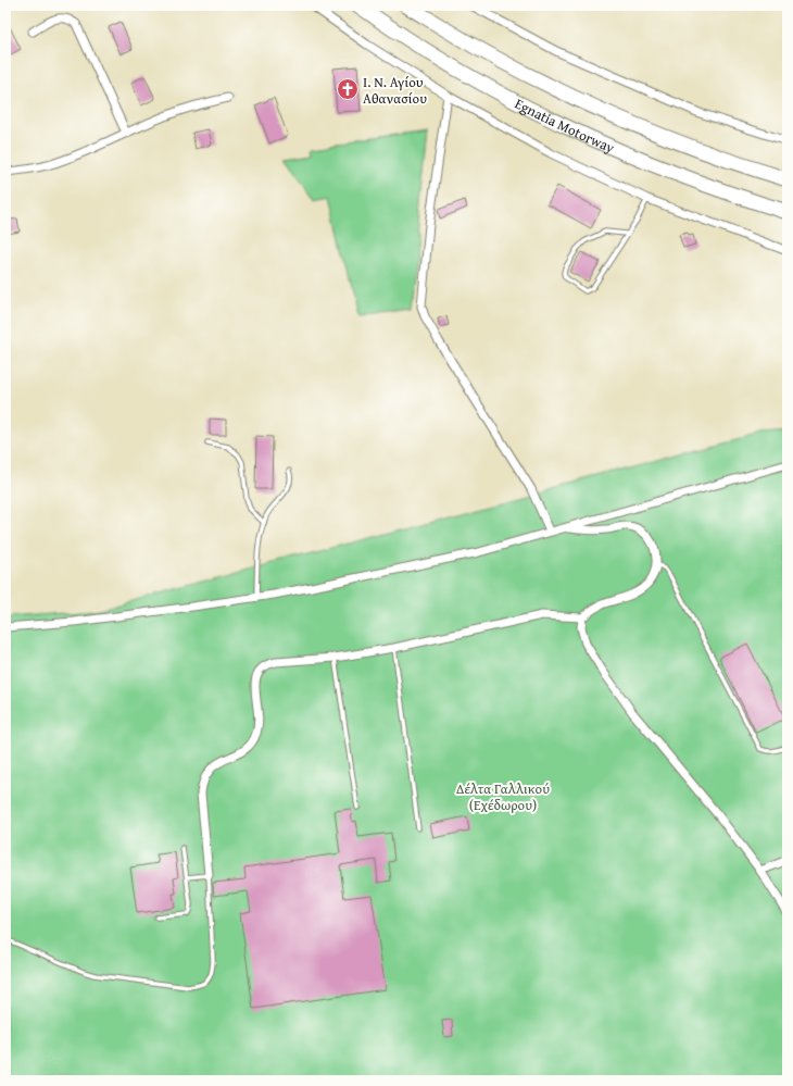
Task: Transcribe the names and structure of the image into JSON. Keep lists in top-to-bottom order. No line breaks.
{"streets":{"highway":["Egnatia Motorway"]},"parks":["Δέλτα Γαλλικού (Εχέδωρου)"],"places":{"church":["Ι. Ν. Αγίου Αθανασίου"]}}
